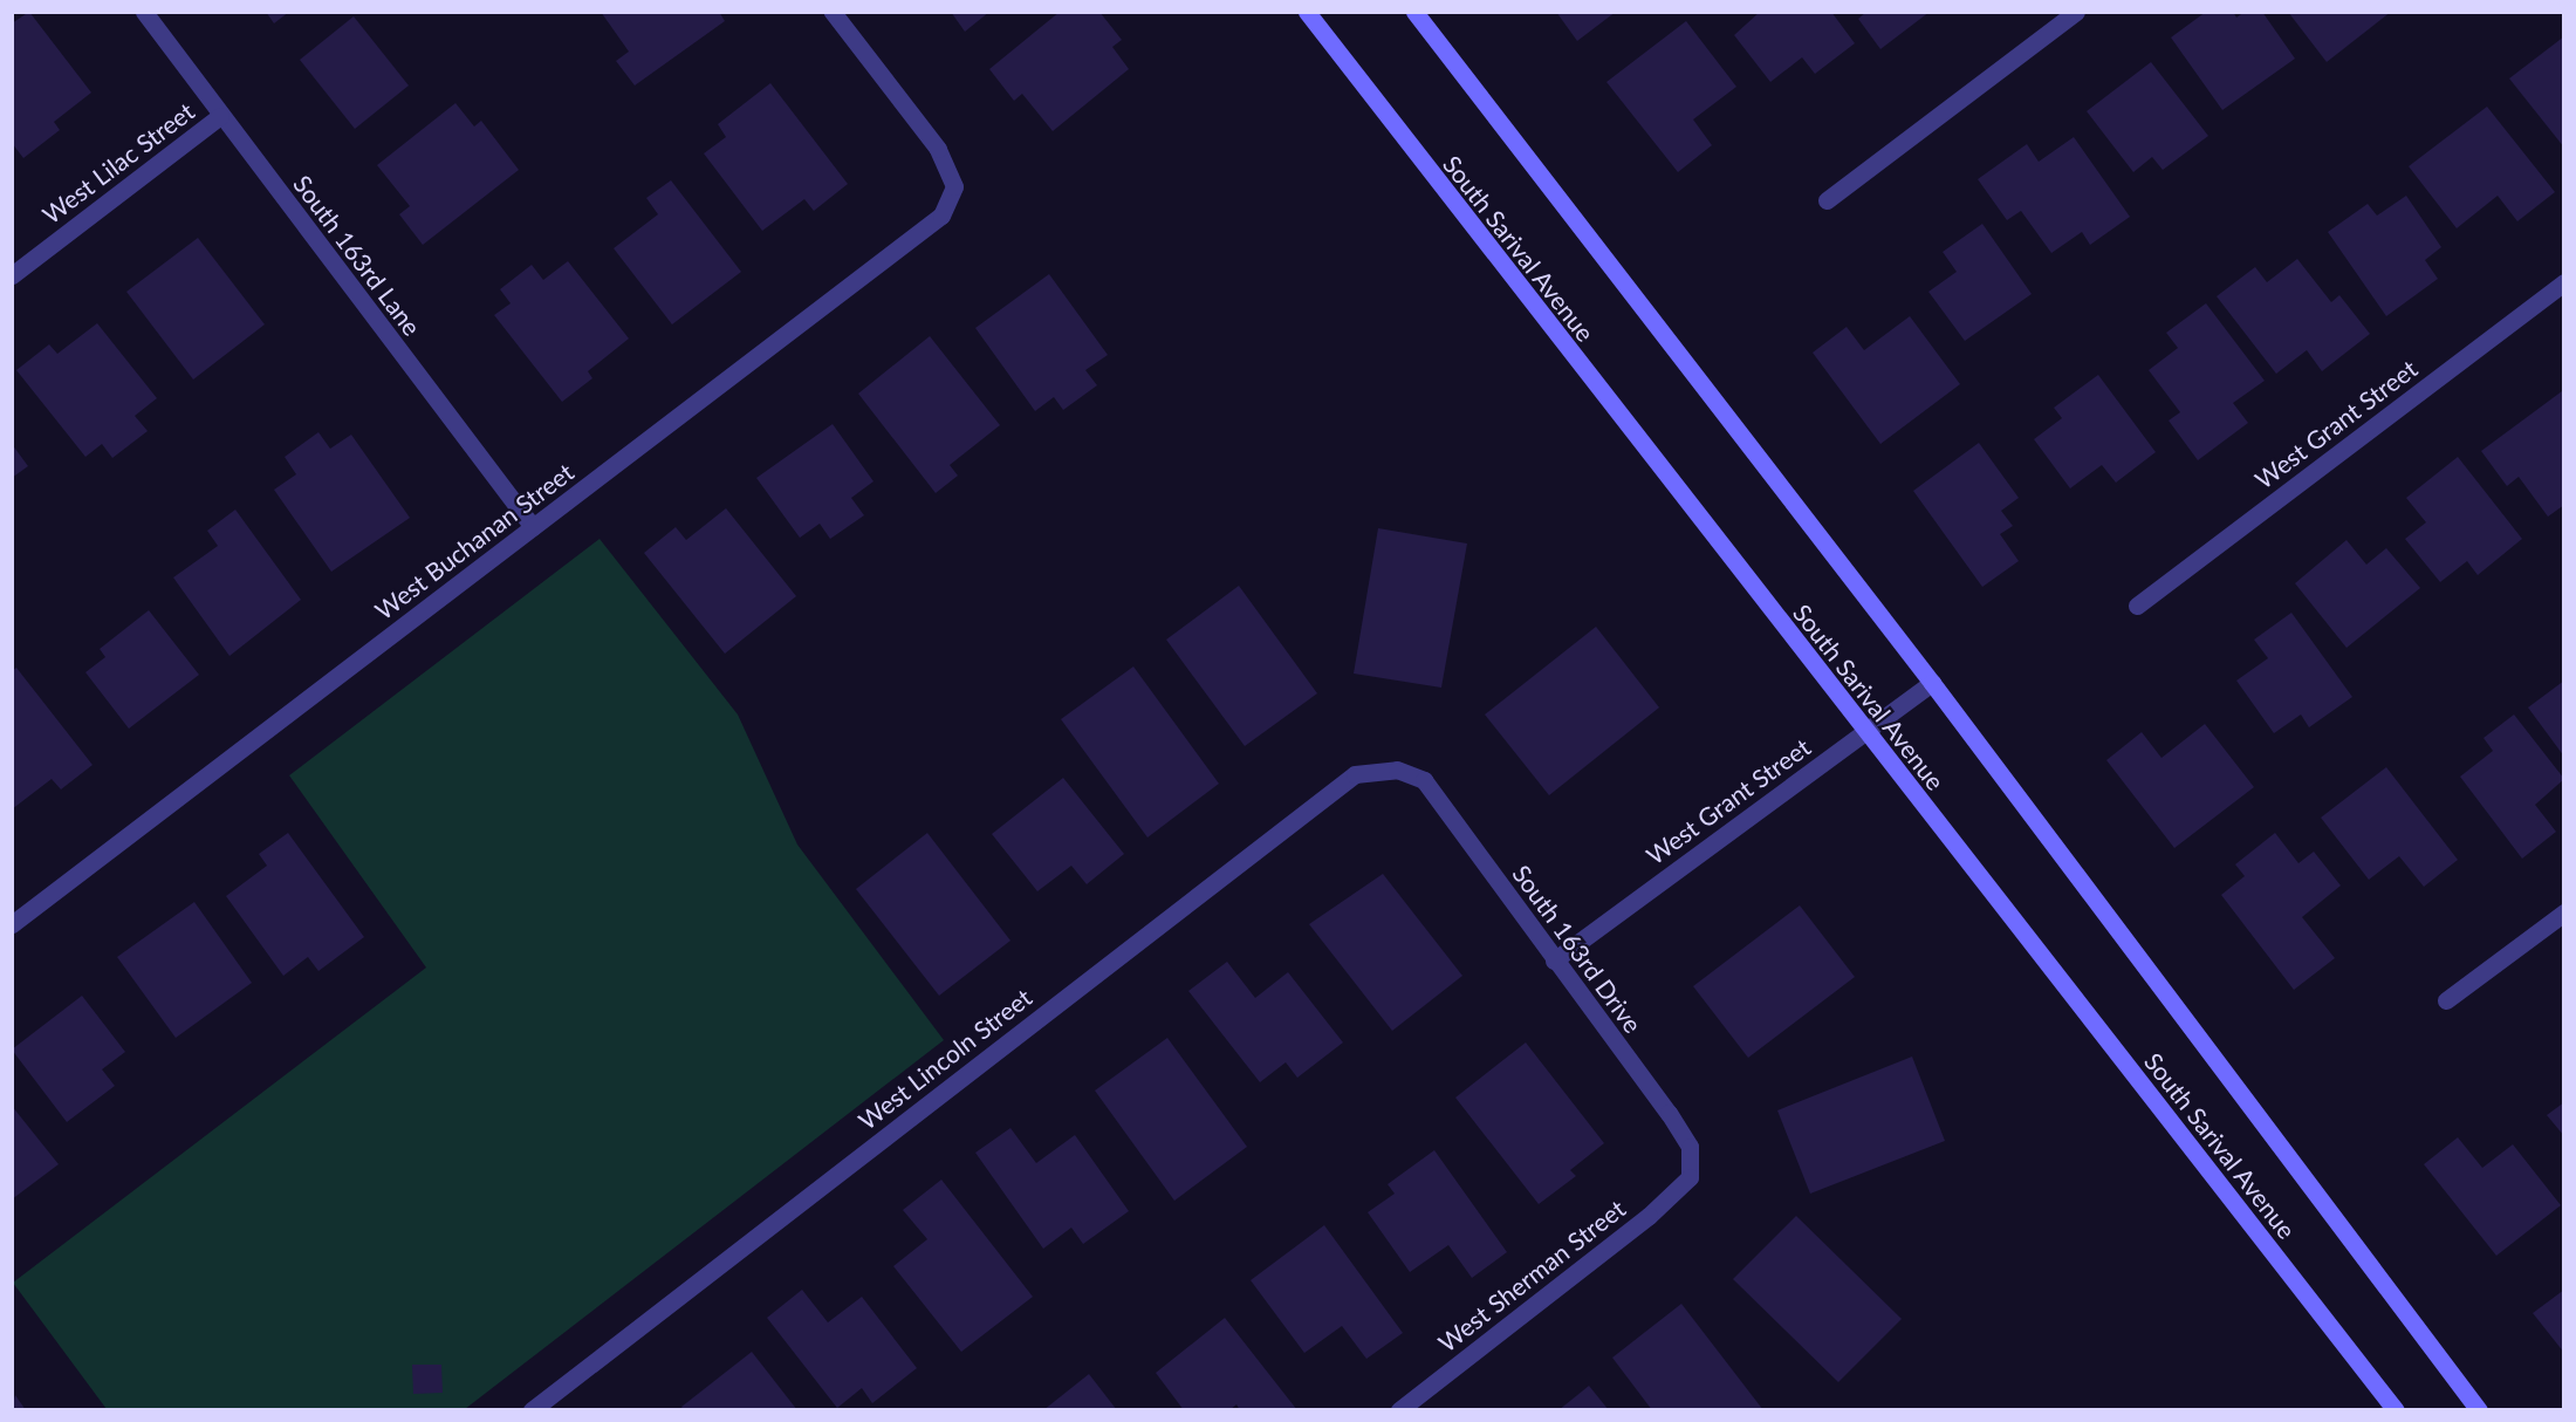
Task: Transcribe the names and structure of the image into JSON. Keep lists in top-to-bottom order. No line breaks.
{"streets":{"main road":["South Sarival Avenue"],"street":["West Lilac Street","South 163rd Lane","West Grant Street","West Buchanan Street","South 163rd Drive","West Lincoln Street","West Sherman Street"]},"crossings":[["West Lilac Street","South 163rd Lane"],["South Sarival Avenue","West Grant Street"],["South 163rd Lane","West Buchanan Street"],["West Grant Street","South 163rd Drive"],["South 163rd Drive","West Lincoln Street"],["South 163rd Drive","West Sherman Street"]]}
